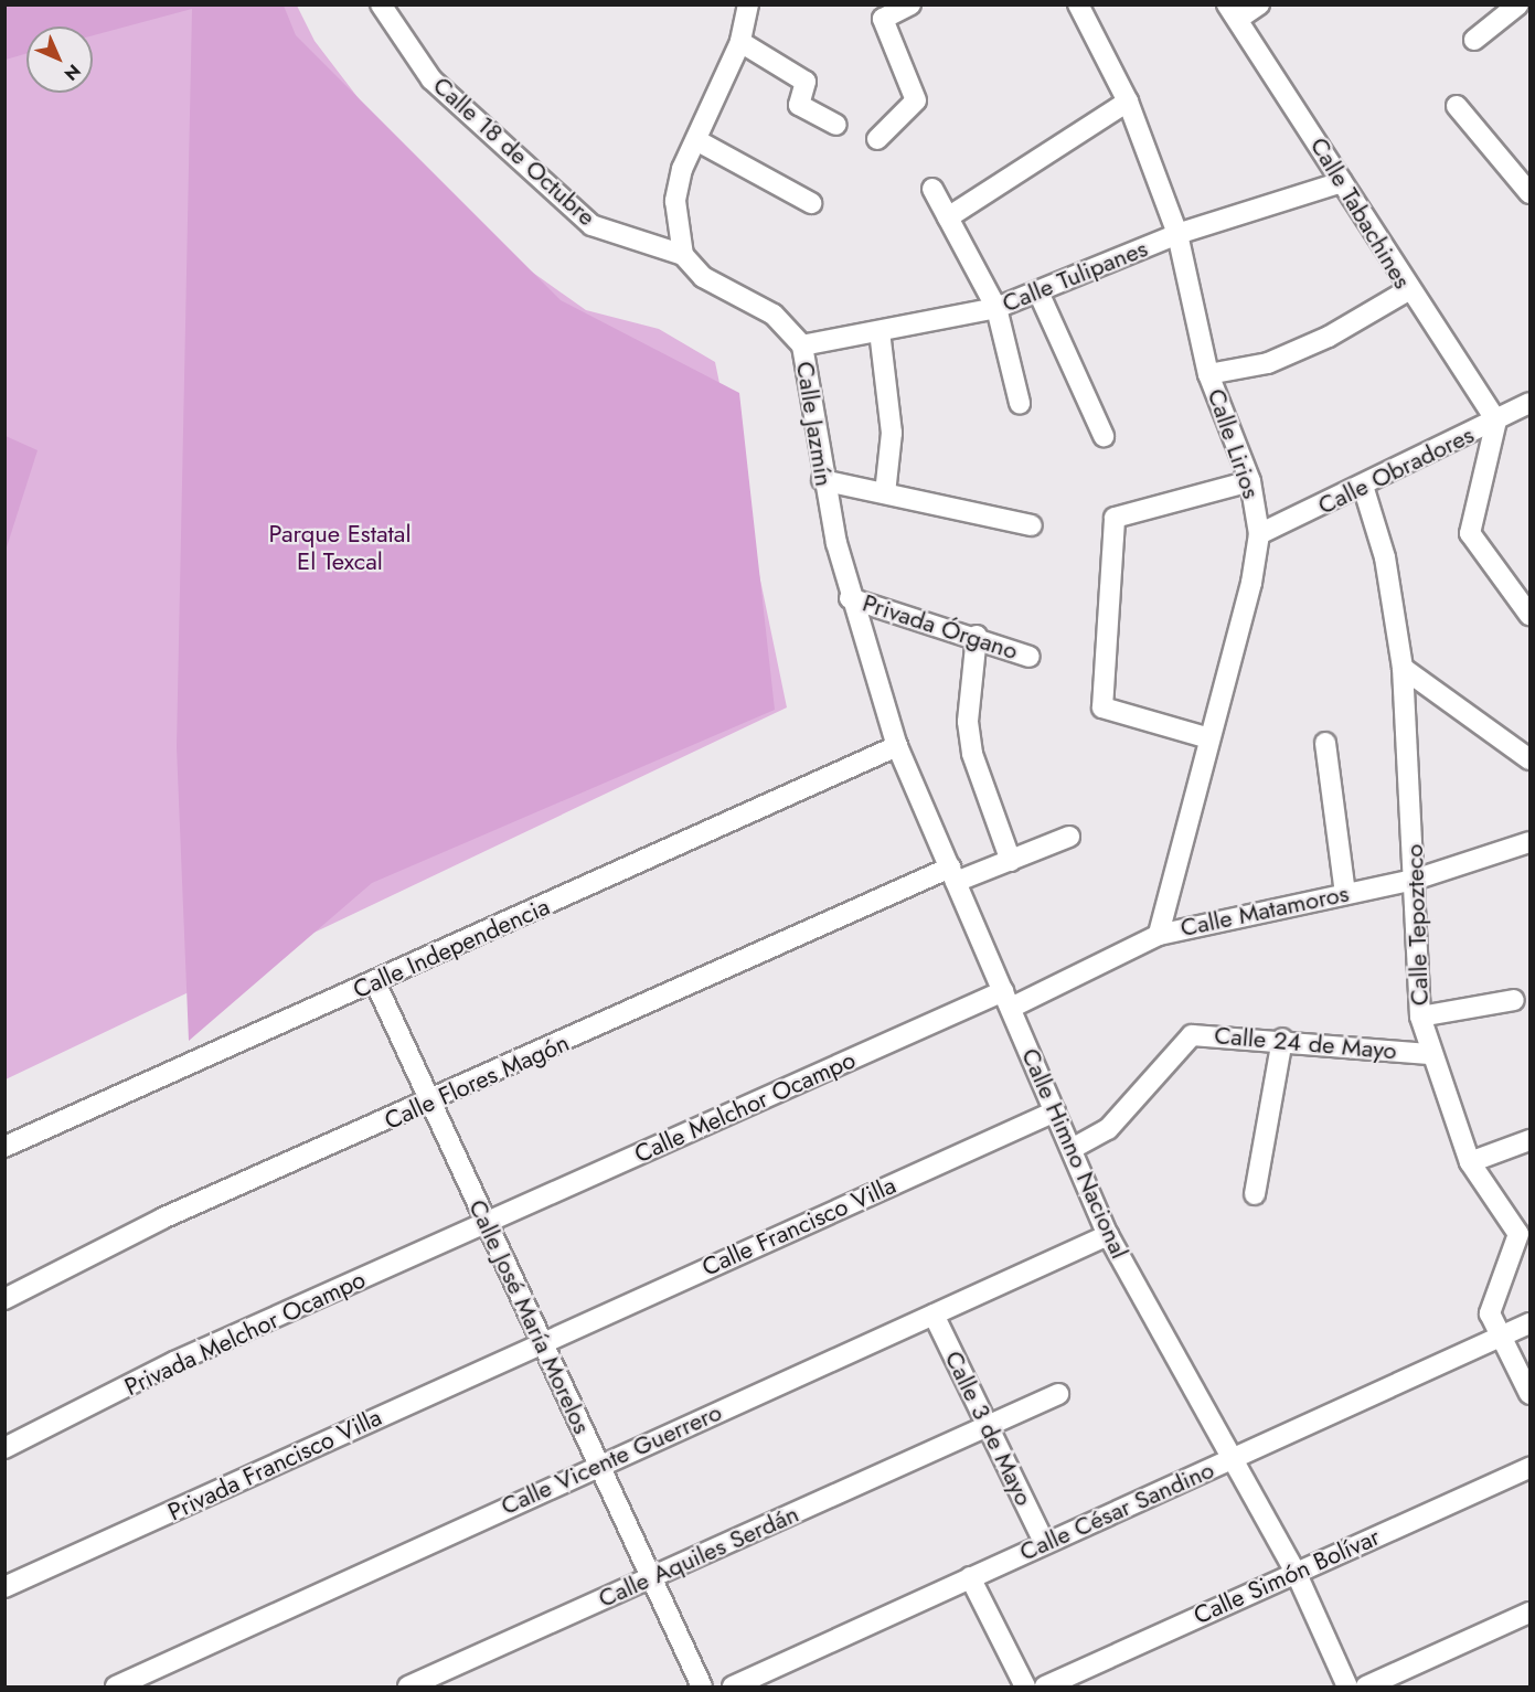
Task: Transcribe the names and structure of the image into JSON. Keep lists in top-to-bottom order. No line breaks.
{"streets":{"street":["Calle 18 de Octubre","Calle Tabachines","Calle Tulipanes","Calle Jazmín","Calle Lirios","Calle Obradores","Privada Órgano","Calle Matamoros","Calle Tepozteco","Calle Independencia","Calle 24 de Mayo","Calle Flores Magón","Calle Melchor Ocampo","Calle Himno Nacional","Calle Francisco Villa","Calle José María Morelos","Privada Melchor Ocampo","Calle 3 de Mayo","Calle Vicente Guerrero","Privada Francisco Villa","Calle César Sandino","Calle Aquiles Serdán","Calle Simón Bolívar"]},"crossings":[["Calle 18 de Octubre","Calle Jazmín"],["Calle Tabachines","Calle Tulipanes"],["Calle Tabachines","Calle Obradores"],["Calle Tulipanes","Calle Jazmín"],["Calle Tulipanes","Calle Lirios"],["Calle Jazmín","Privada Órgano"],["Calle Jazmín","Calle Himno Nacional"],["Calle Lirios","Calle Obradores"],["Calle Lirios","Calle Matamoros"],["Calle Obradores","Calle Tepozteco"],["Privada Órgano","Calle Himno Nacional"],["Calle Matamoros","Calle Tepozteco"],["Calle Matamoros","Calle Melchor Ocampo"],["Calle Matamoros","Calle Himno Nacional"],["Calle Tepozteco","Calle 24 de Mayo"],["Calle Tepozteco","Calle César Sandino"],["Calle Independencia","Calle Himno Nacional"],["Calle Independencia","Calle José María Morelos"],["Calle 24 de Mayo","Calle Himno Nacional"],["Calle Flores Magón","Calle Himno Nacional"],["Calle Flores Magón","Calle José María Morelos"],["Calle Melchor Ocampo","Calle Himno Nacional"],["Calle Melchor Ocampo","Calle José María Morelos"],["Calle Melchor Ocampo","Privada Melchor Ocampo"],["Calle Himno Nacional","Calle Francisco Villa"],["Calle Himno Nacional","Calle Vicente Guerrero"],["Calle Himno Nacional","Calle César Sandino"],["Calle Himno Nacional","Calle Simón Bolívar"],["Calle Francisco Villa","Calle José María Morelos"],["Calle Francisco Villa","Privada Francisco Villa"],["Calle José María Morelos","Privada Melchor Ocampo"],["Calle José María Morelos","Calle Vicente Guerrero"],["Calle José María Morelos","Privada Francisco Villa"],["Calle José María Morelos","Calle Aquiles Serdán"],["Calle 3 de Mayo","Calle Vicente Guerrero"],["Calle 3 de Mayo","Calle César Sandino"],["Calle 3 de Mayo","Calle Aquiles Serdán"]],"parks":["Parque Estatal El Texcal"],"north":"bottom right"}
